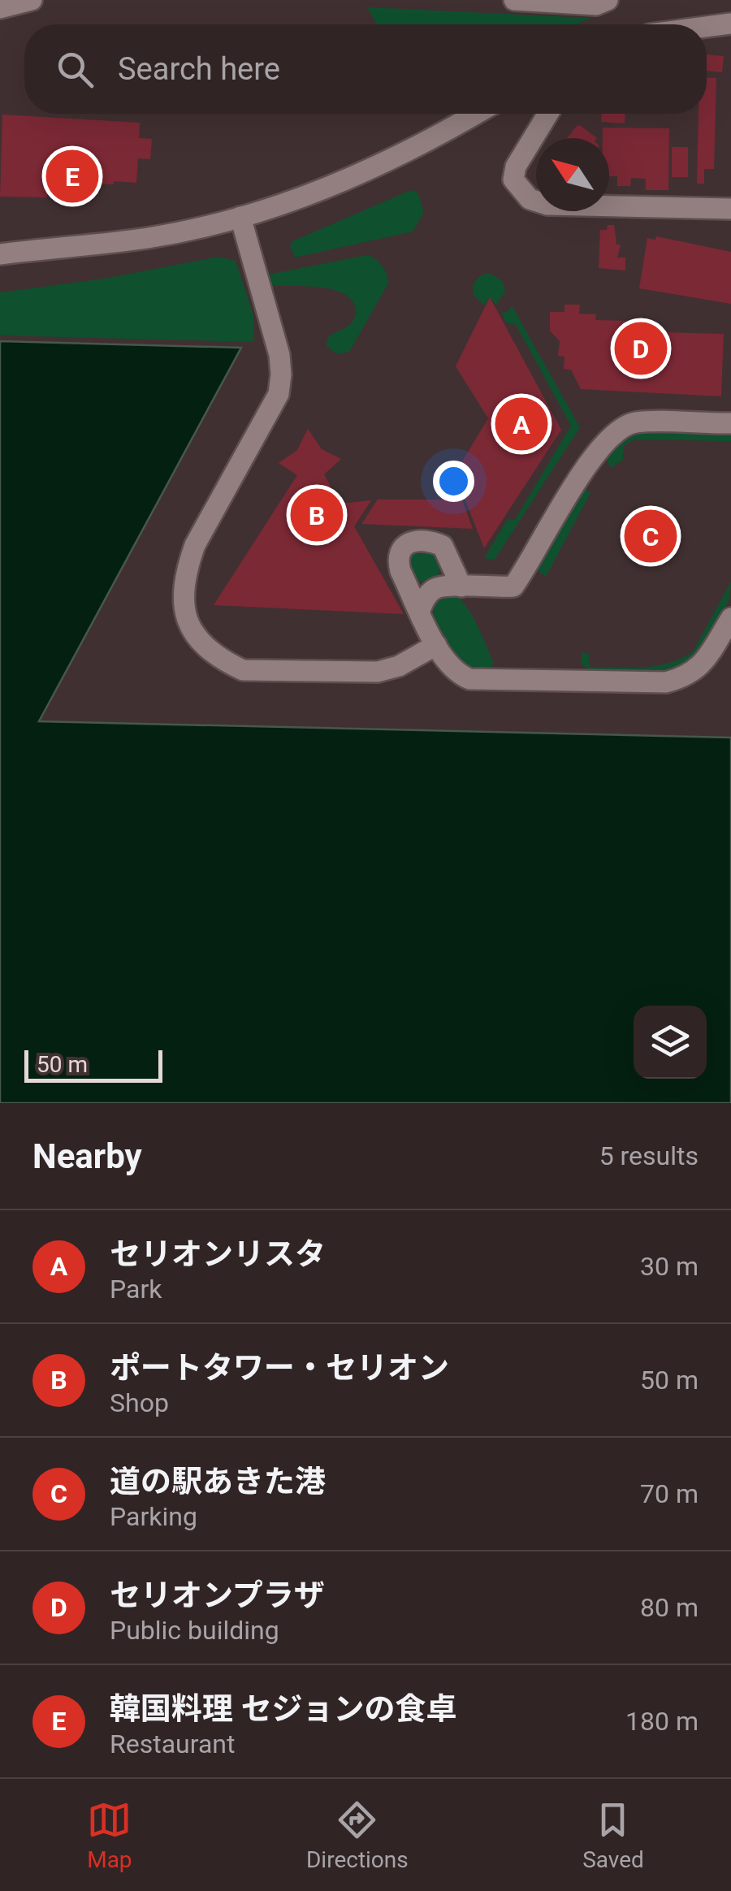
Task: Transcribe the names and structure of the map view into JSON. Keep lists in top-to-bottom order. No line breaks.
{"scale_bar":"50 m","north":"top left","page":{"search":"Search here","pins":["E","D","A","B","C"],"scale":"50 m","heading":["Nearby","5 results"],"list":[{"mark":"A","name":"セリオンリスタ","note":"Park","value":"30 m"},{"mark":"B","name":"ポートタワー・セリオン","note":"Shop","value":"50 m"},{"mark":"C","name":"道の駅あきた港","note":"Parking","value":"70 m"},{"mark":"D","name":"セリオンプラザ","note":"Public building","value":"80 m"},{"mark":"E","name":"韓国料理 セジョンの食卓","note":"Restaurant","value":"180 m"}],"nav":["Map","Directions","Saved"]}}
